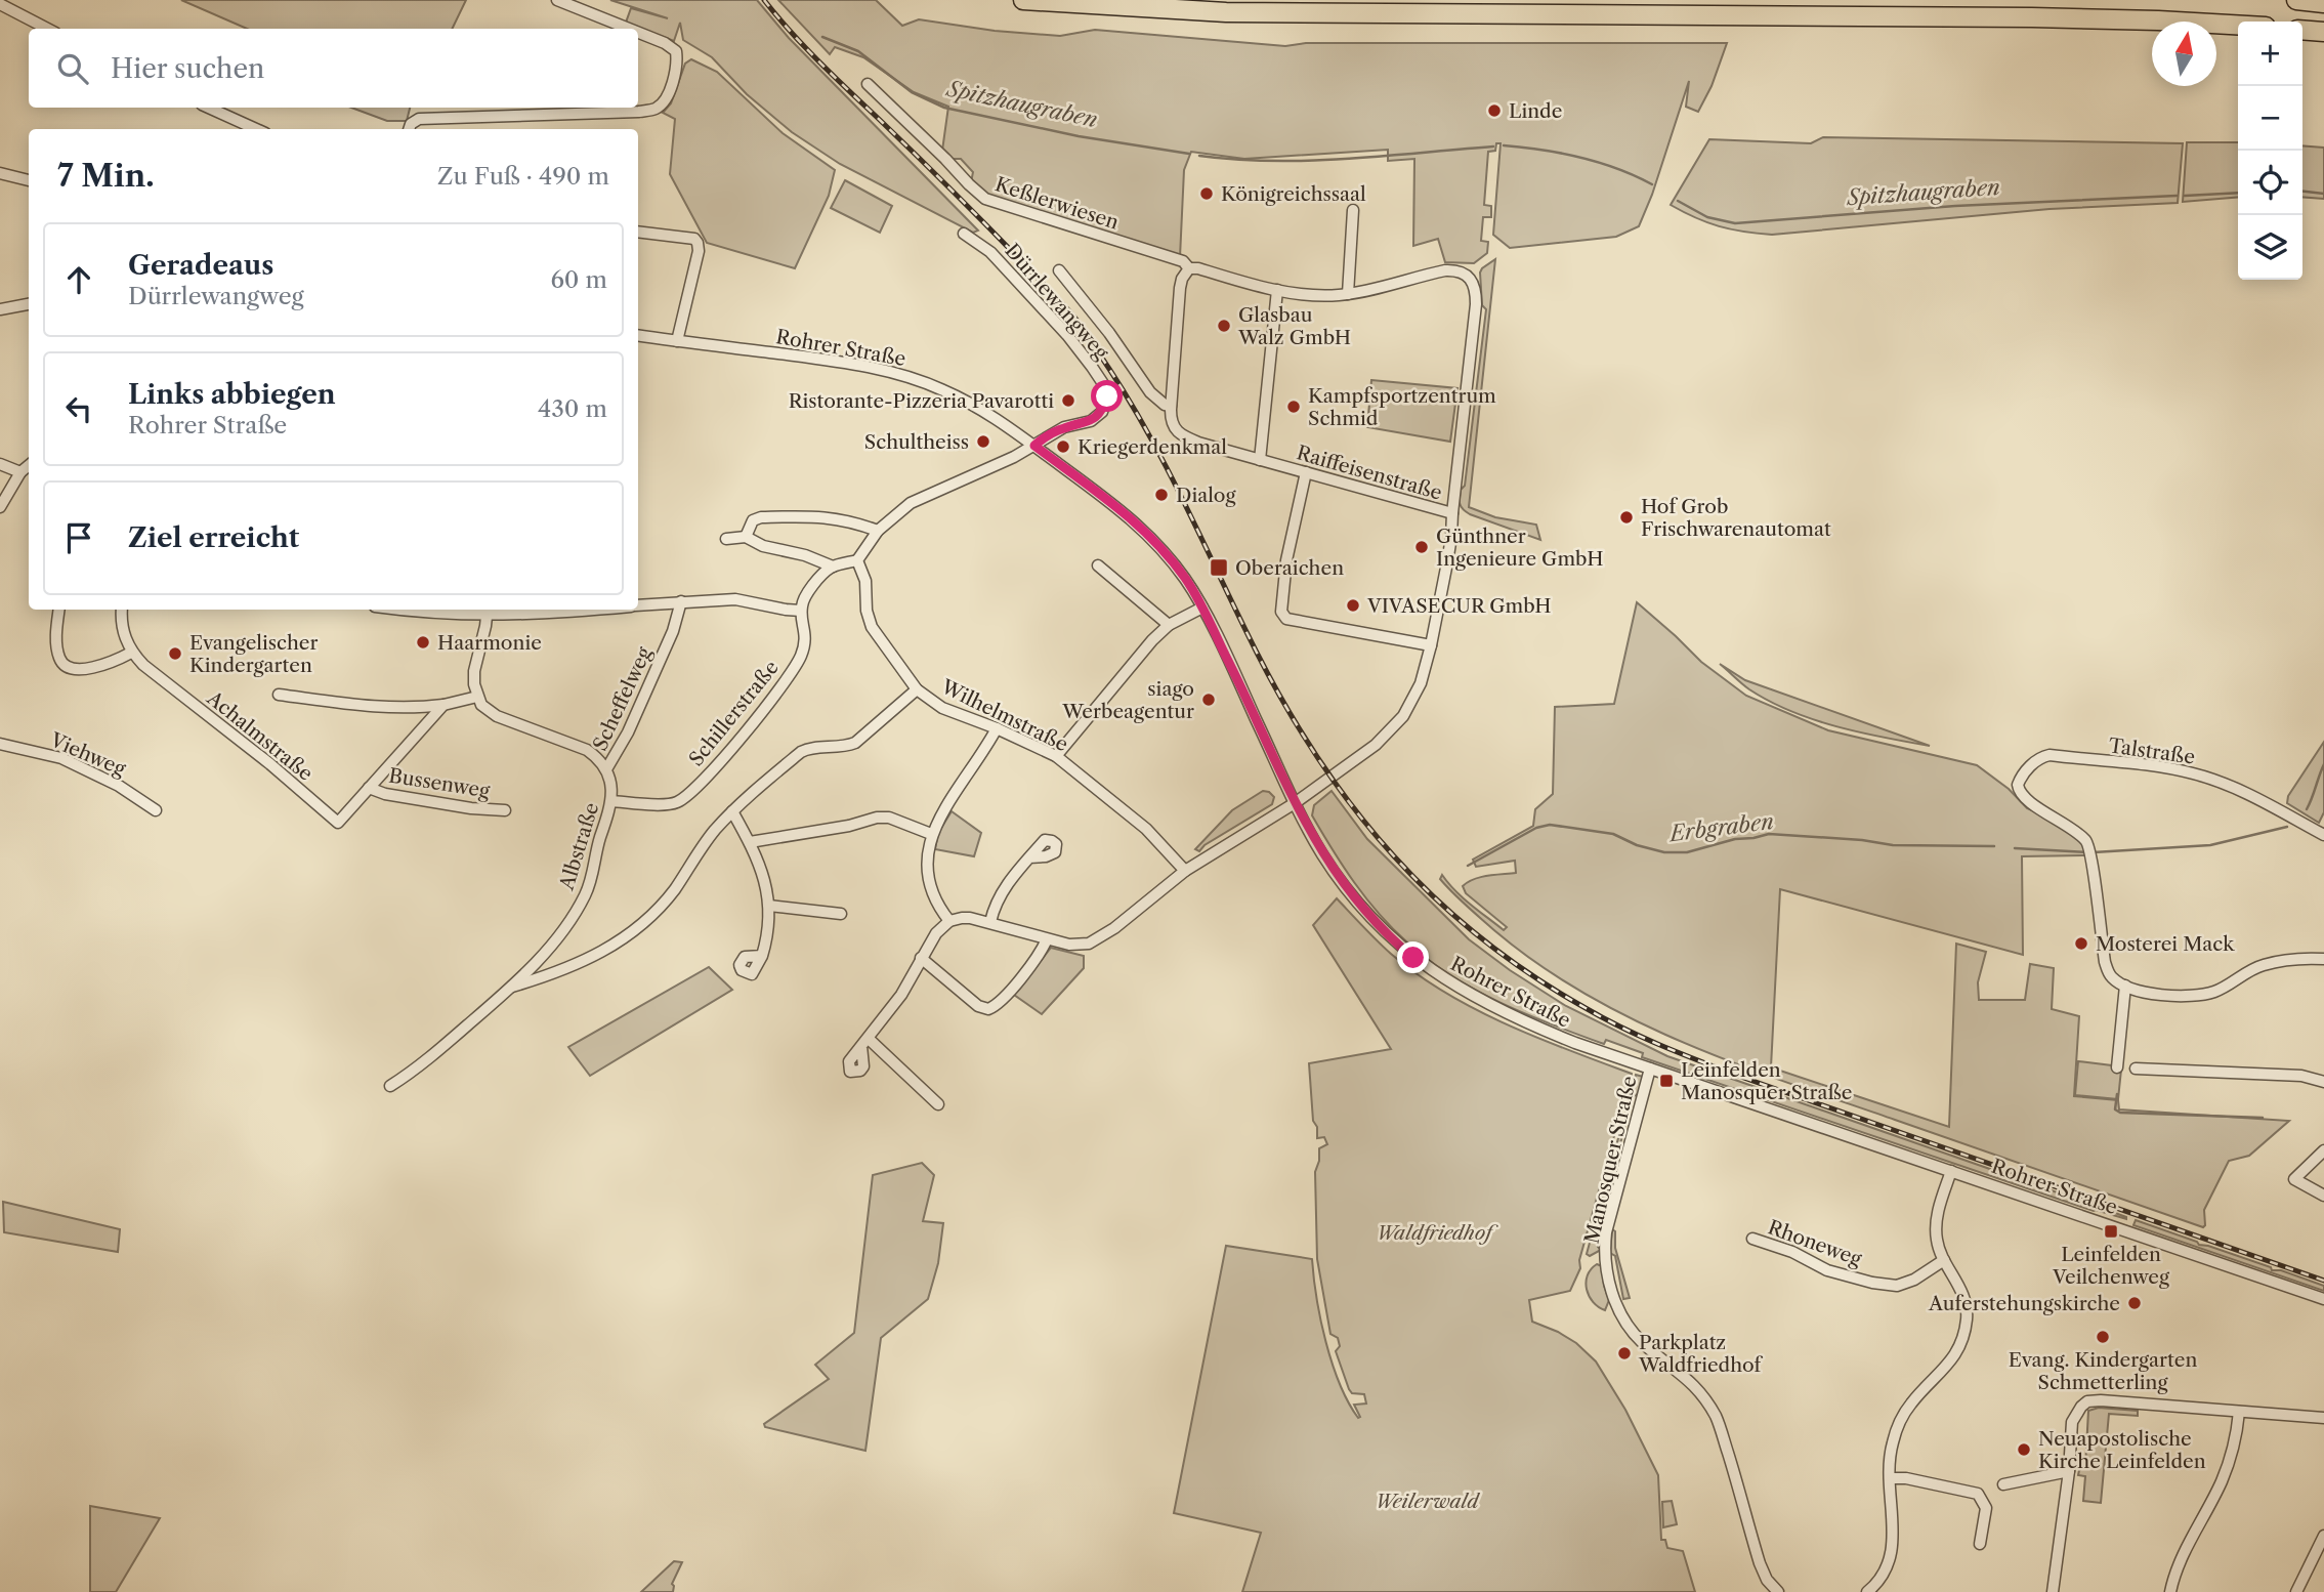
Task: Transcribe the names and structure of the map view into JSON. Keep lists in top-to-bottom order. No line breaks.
{"streets":{"street":["Keßlerwiesen","Dürrlewangweg","Rohrer Straße","Raiffeisenstraße","Scheffelweg","Schillerstraße","Wilhelmstraße","Achalmstraße","Talstraße","Viehweg","Bussenweg","Albstraße","Manosquer Straße","Rhoneweg"]},"crossings":[["Keßlerwiesen","Raiffeisenstraße"],["Dürrlewangweg","Rohrer Straße"],["Rohrer Straße","Raiffeisenstraße"],["Rohrer Straße","Manosquer Straße"],["Raiffeisenstraße","Wilhelmstraße"],["Scheffelweg","Albstraße"],["Schillerstraße","Albstraße"],["Achalmstraße","Bussenweg"]],"water":["Spitzhaugraben","Erbgraben"],"parks":["Waldfriedhof","Weilerwald"],"places":{"other":["Linde","Königreichssaal","Glasbau Walz GmbH","Ristorante-Pizzeria Pavarotti","Kampfsportzentrum Schmid","Schultheiss","Kriegerdenkmal","Dialog","Hof Grob Frischwarenautomat","Günthner Ingenieure GmbH","VIVASECUR GmbH","Haarmonie","Evangelischer Kindergarten","siago Werbeagentur","Mosterei Mack","Auferstehungskirche","Evang. Kindergarten Schmetterling","Parkplatz Waldfriedhof","Neuapostolische Kirche Leinfelden"],"transit":["Oberaichen","Leinfelden Manosquer Straße","Leinfelden Veilchenweg"]},"north":"top","page":{"map_buttons":["+","−"],"search":"Hier suchen","heading":["7 Min.","Zu Fuß · 490 m"],"list":[["Geradeaus","Dürrlewangweg","60 m"],["Links abbiegen","Rohrer Straße","430 m"],"Ziel erreicht"]}}
